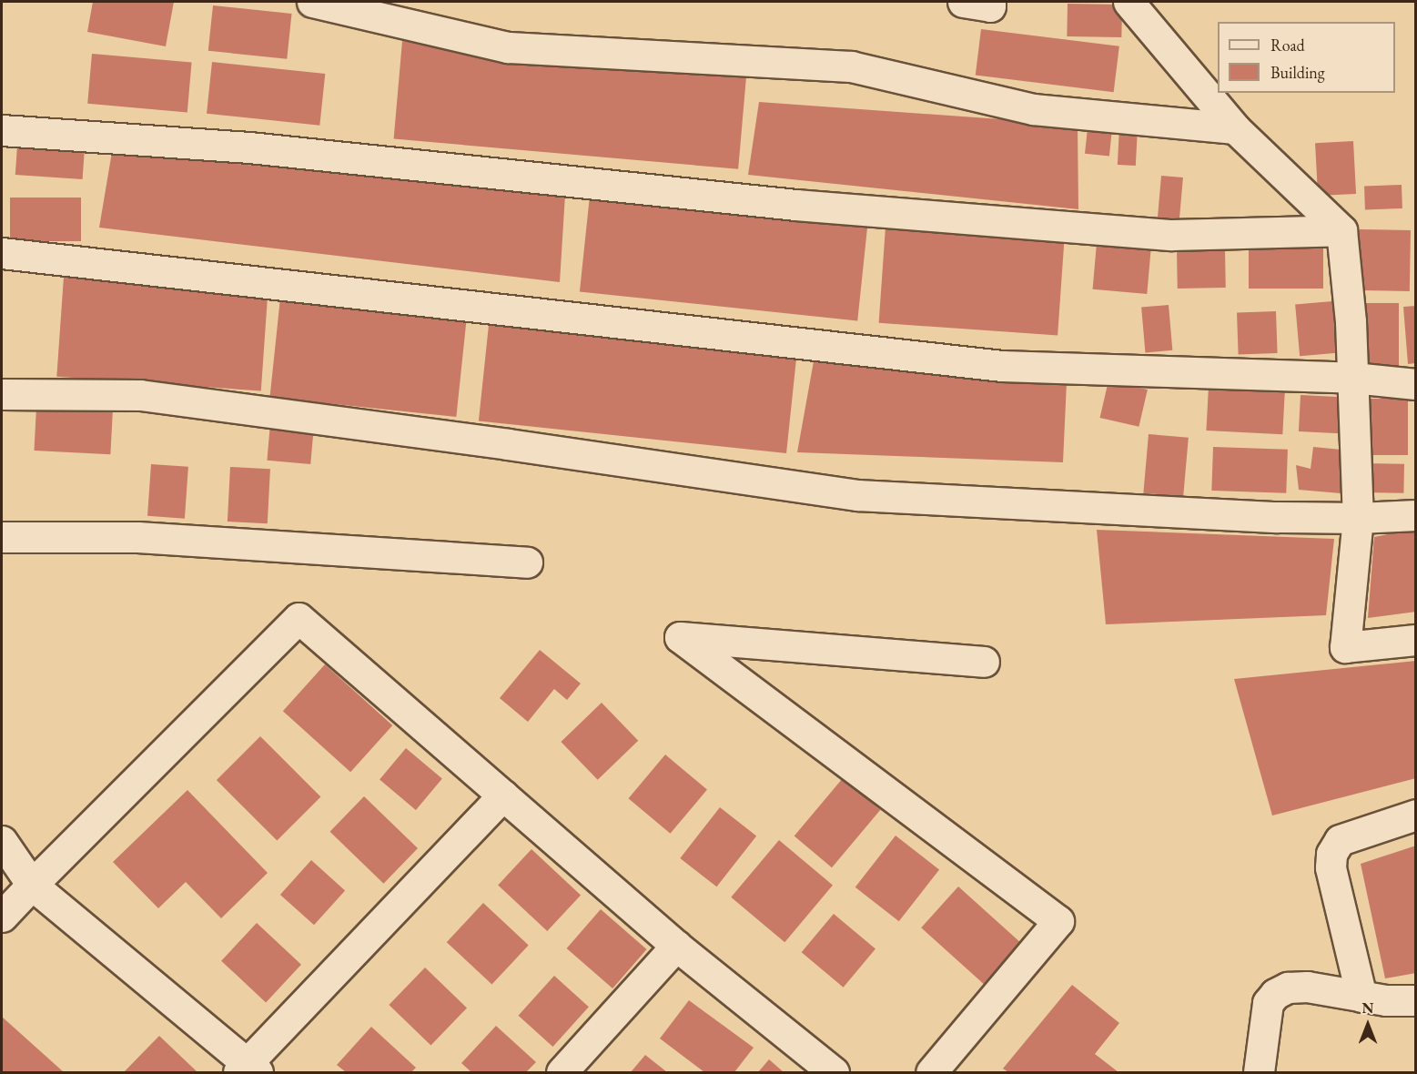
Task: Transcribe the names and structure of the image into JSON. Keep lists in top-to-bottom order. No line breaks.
{"legend":["Road","Building"],"north":"top"}
